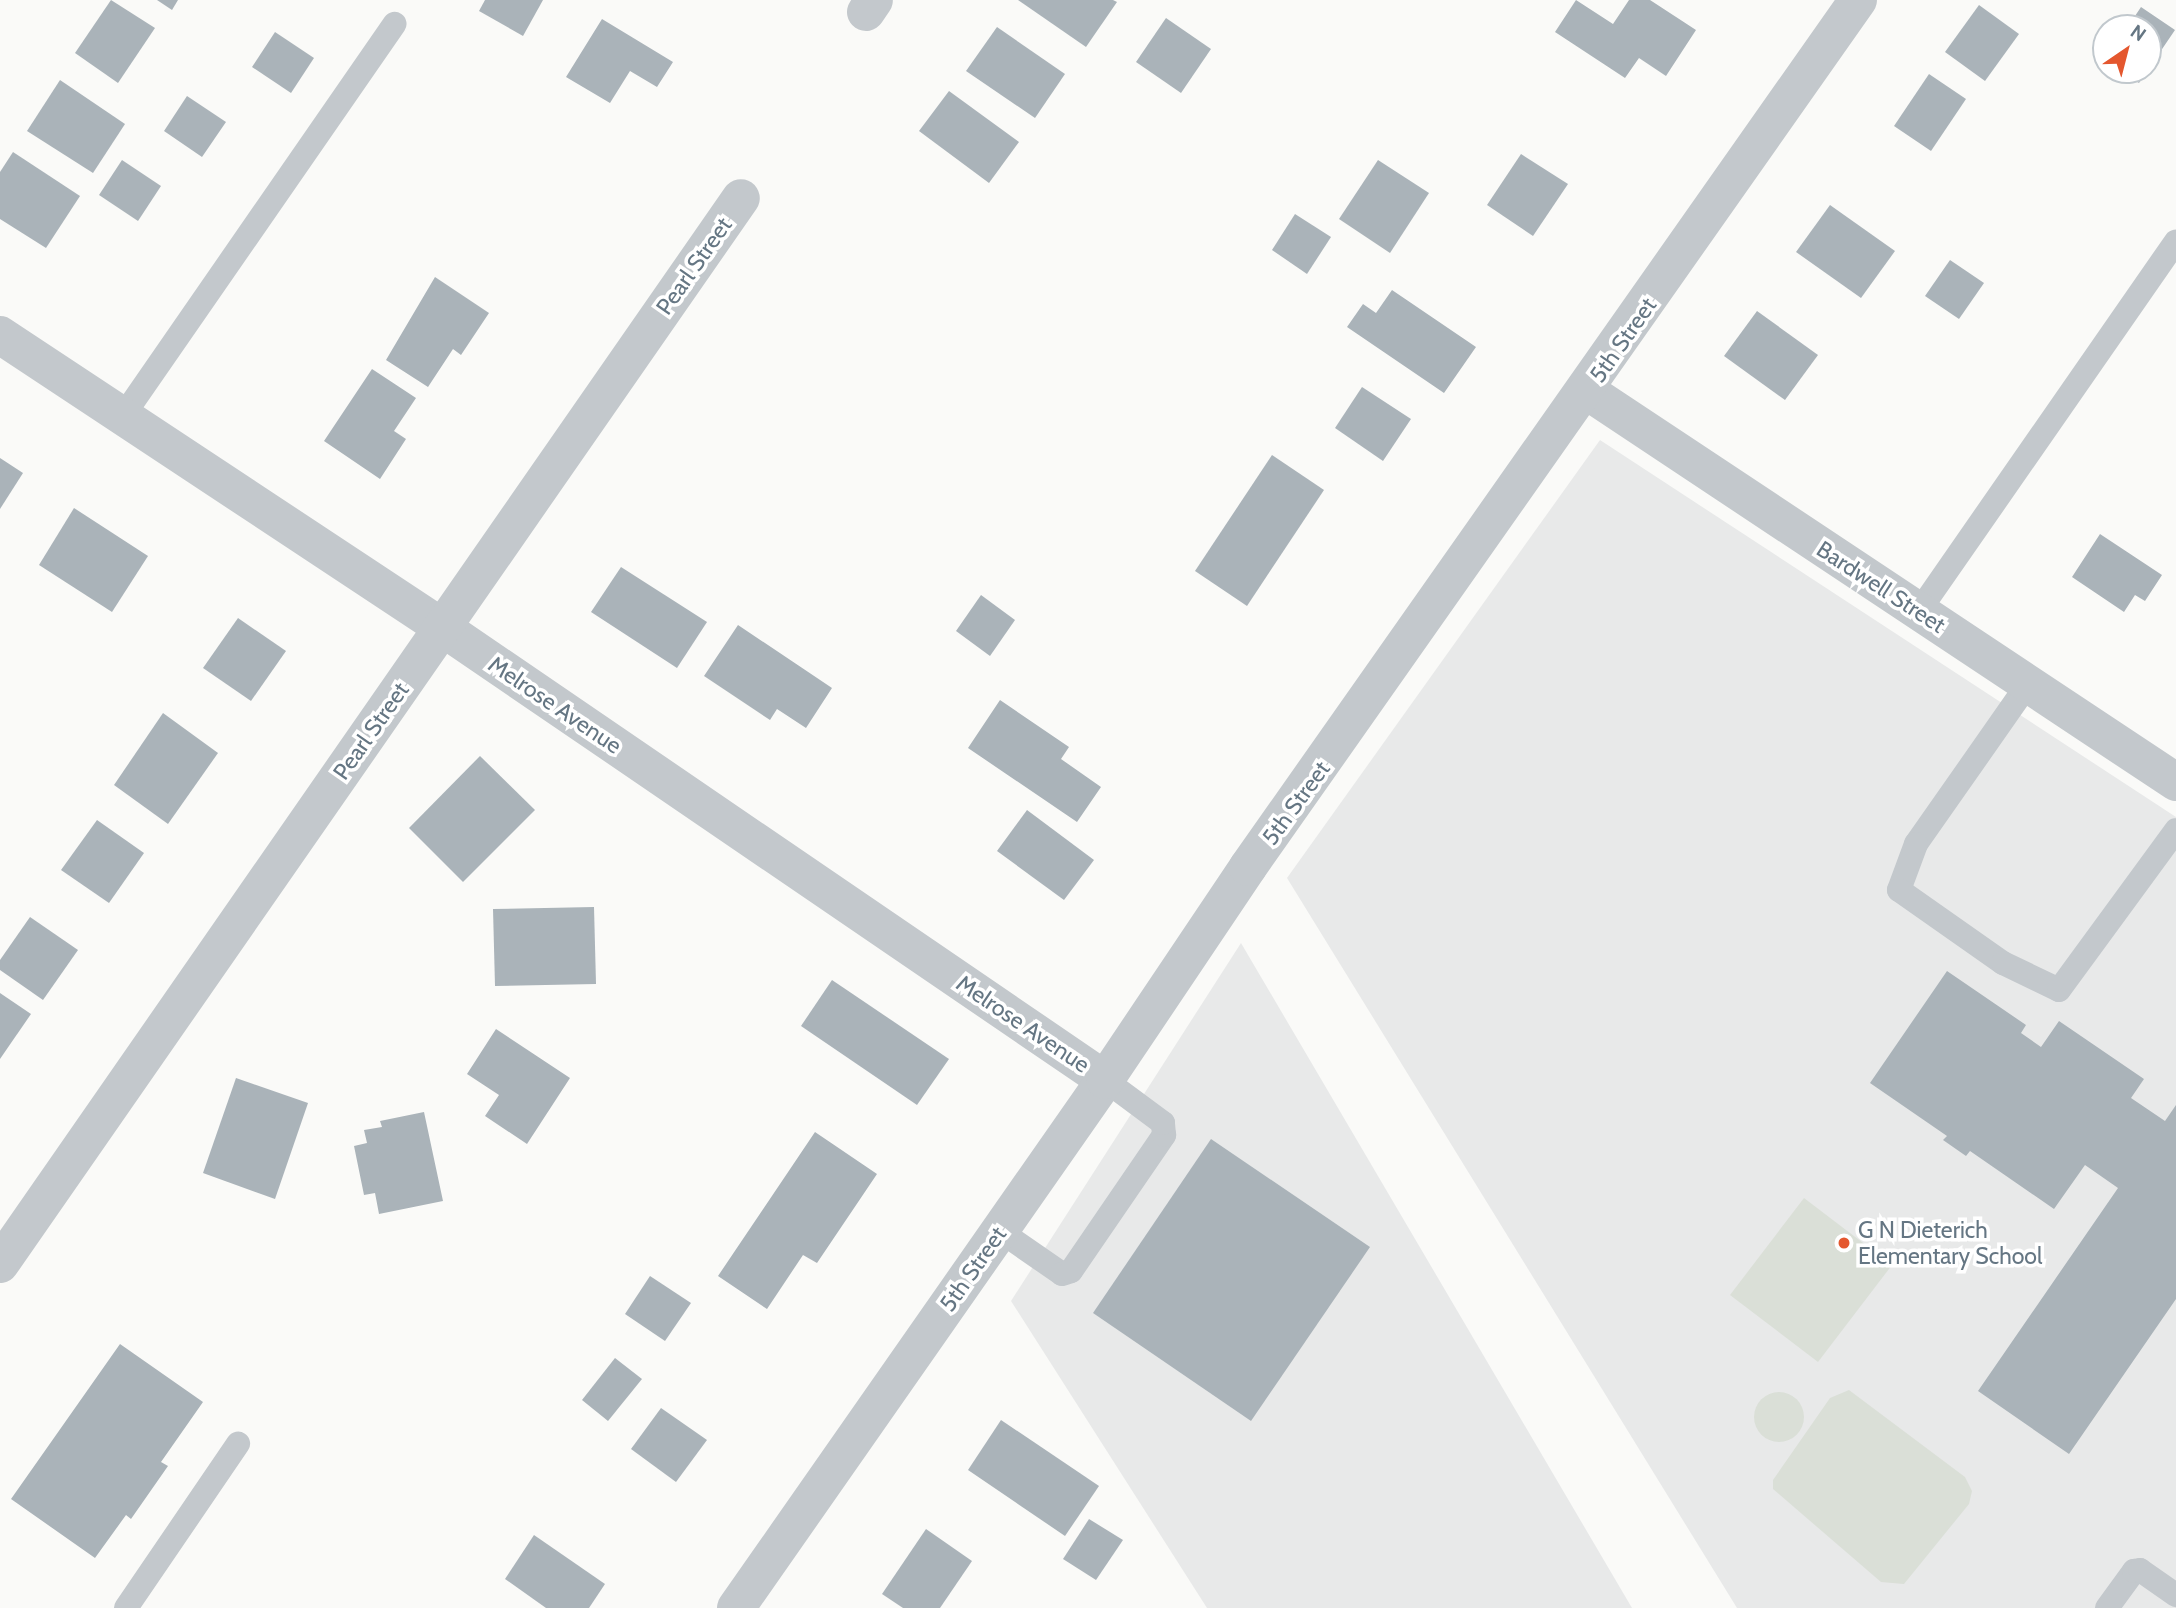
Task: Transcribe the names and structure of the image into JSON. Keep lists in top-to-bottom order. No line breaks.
{"streets":{"street":["Pearl Street","5th Street","Bardwell Street","Melrose Avenue"]},"crossings":[["Pearl Street","Melrose Avenue"],["5th Street","Bardwell Street"],["5th Street","Melrose Avenue"]],"places":["G N Dieterich Elementary School"],"north":"top right"}
